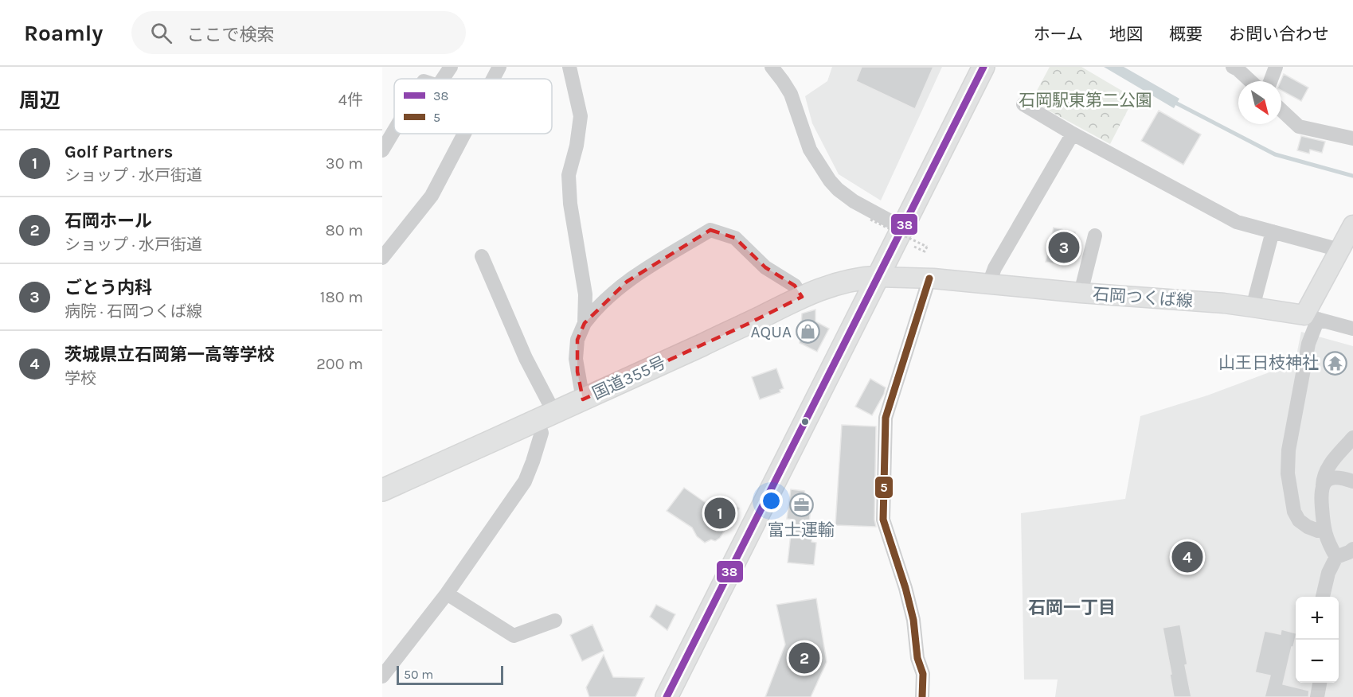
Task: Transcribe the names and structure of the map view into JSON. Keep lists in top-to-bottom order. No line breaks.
{"streets":{"highway":["国道355号"],"main road":["石岡つくば線"]},"crossings":[["石岡つくば線","国道355号"]],"districts":["石岡一丁目"],"parks":["石岡駅東第二公園"],"places":{"shop":["AQUA"],"temple":["山王日枝神社"],"office":["富士運輸"]},"lines":["transit line 38","transit line 5"],"legend":["38","5"],"scale_bar":"50 m","north":"bottom right","page":{"header":"Roamly","search":"ここで検索","nav":["ホーム","地図","概要","お問い合わせ"],"heading":["周辺","4件"],"list":[{"mark":"1","name":"Golf Partners","note":"ショップ · 水戸街道","value":"30 m"},{"mark":"2","name":"石岡ホール","note":"ショップ · 水戸街道","value":"80 m"},{"mark":"3","name":"ごとう内科","note":"病院 · 石岡つくば線","value":"180 m"},{"mark":"4","name":"茨城県立石岡第一高等学校","note":"学校","value":"200 m"}],"pins":["3","1","4","2"],"map_buttons":["+","−"],"scale":"50 m"}}
